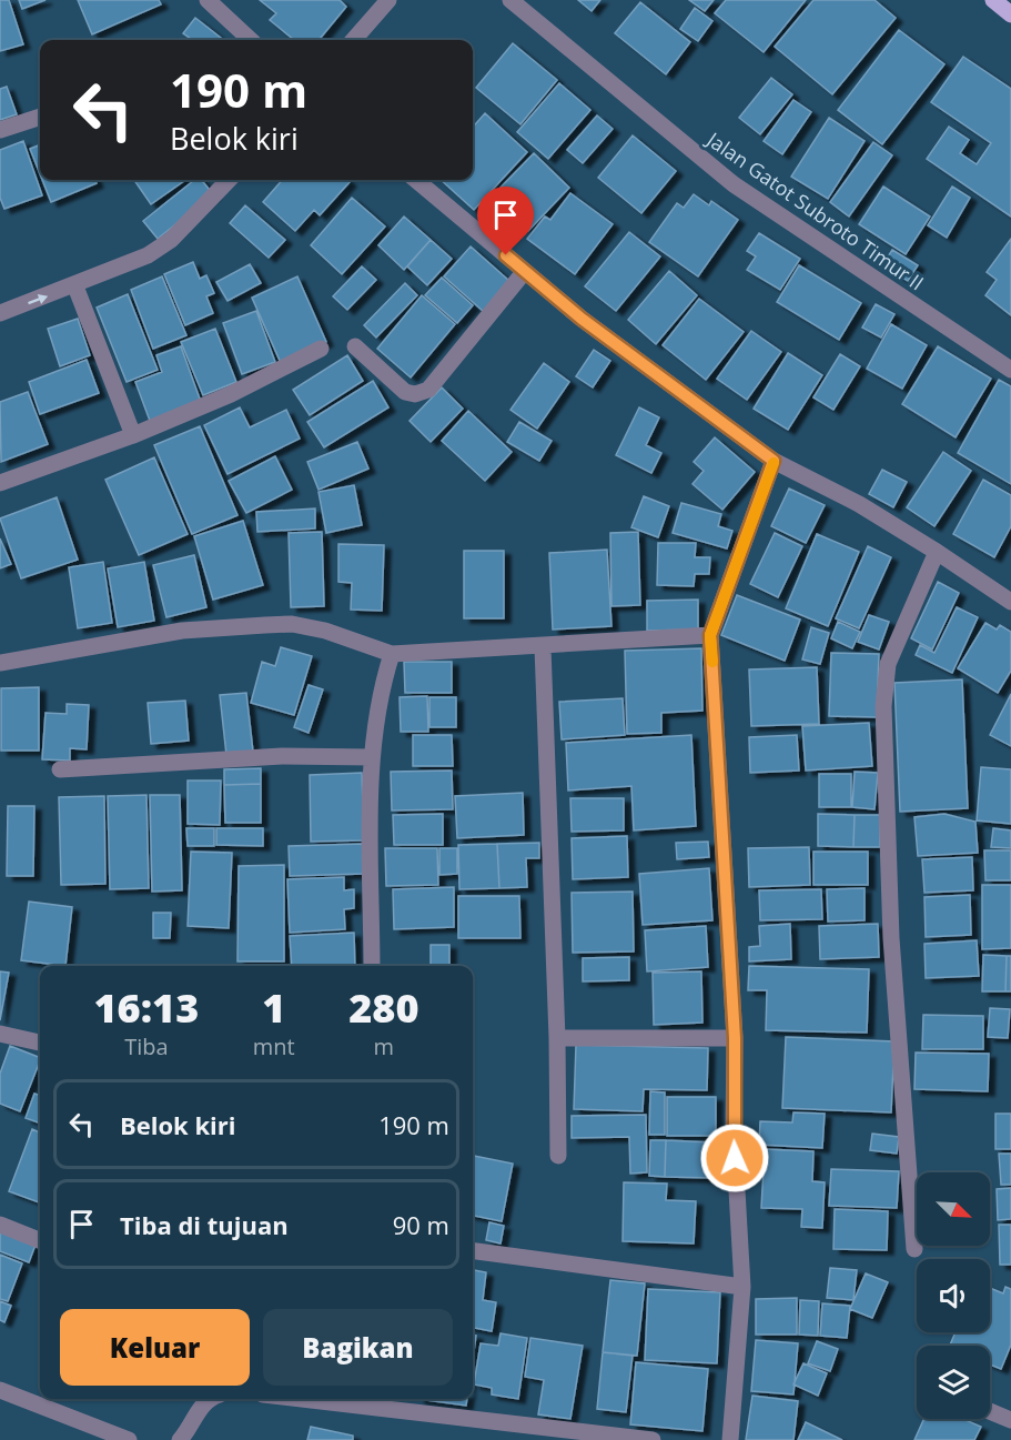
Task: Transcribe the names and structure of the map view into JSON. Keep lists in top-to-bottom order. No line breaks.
{"streets":{"street":["Jalan Gatot Subroto Timur II"]},"north":"bottom right","page":{"turn":["190 m","Belok kiri"],"eta":["16:13","Tiba","1","mnt","280","m"],"list":[{"name":"Belok kiri","value":"190 m"},{"name":"Tiba di tujuan","value":"90 m"}],"buttons":["Keluar","Bagikan"]}}
